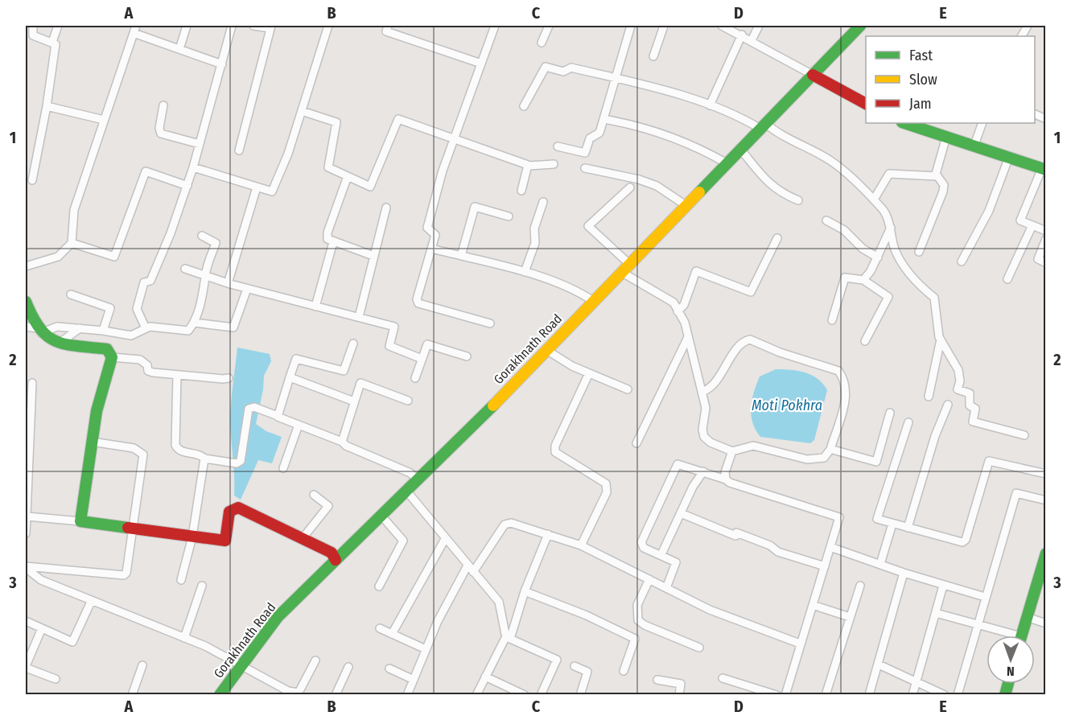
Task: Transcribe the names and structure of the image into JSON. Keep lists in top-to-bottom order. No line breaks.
{"streets":{"main road":["Gorakhnath Road"]},"water":["Moti Pokhra"],"legend":["Fast","Slow","Jam"],"north":"bottom","grid":{"columns":["A","B","C","D","E"],"rows":["1","2","3"]}}
